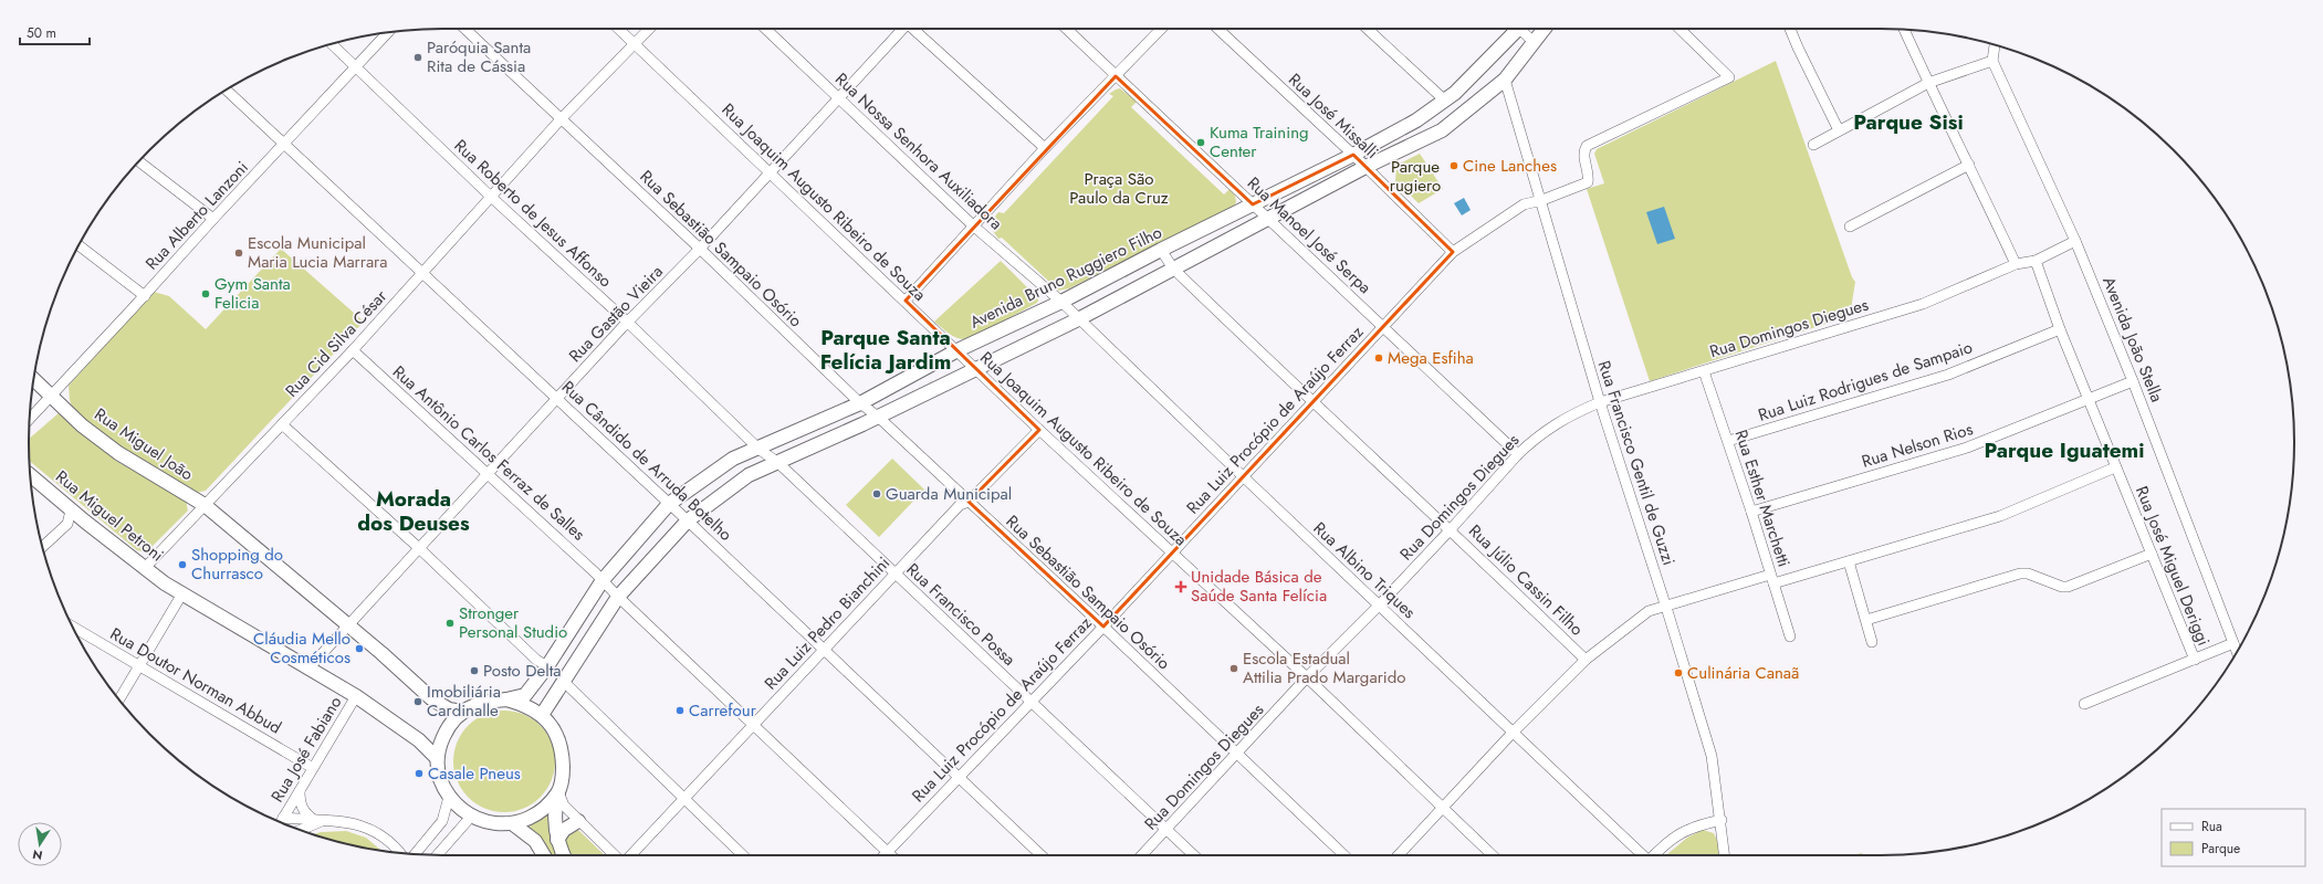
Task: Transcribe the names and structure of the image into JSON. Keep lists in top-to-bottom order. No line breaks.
{"streets":{"main road":["Avenida Bruno Ruggiero Filho","Rua Miguel João","Rua Miguel Petroni"],"street":["Rua José Missalli","Rua Nossa Senhora Auxiliadora","Rua Joaquim Augusto Ribeiro de Souza","Rua Roberto de Jesus Affonso","Rua Alberto Lanzoni","Rua Manoel José Serpa","Rua Sebastião Sampaio Osório","Rua Gastão Vieira","Rua Domingos Diegues","Avenida João Stella","Rua Cid Silva César","Rua Luiz Rodrigues de Sampaio","Rua Luiz Procópio de Araújo Ferraz","Rua Nelson Rios","Rua Antônio Carlos Ferraz de Salles","Rua Cândido de Arruda Botelho","Rua Francisco Gentil de Guzzi","Rua Esther Marchetti","Rua José Miguel Deriggi","Rua Albino Triques","Rua Júlio Cassin Filho","Rua Francisco Possa","Rua Luiz Pedro Bianchini","Rua Doutor Norman Abbud","Rua José Fabiano"]},"crossings":[["Rua José Missalli","Avenida Bruno Ruggiero Filho"],["Rua José Missalli","Rua Luiz Procópio de Araújo Ferraz"],["Rua Nossa Senhora Auxiliadora","Avenida Bruno Ruggiero Filho"],["Rua Nossa Senhora Auxiliadora","Rua Gastão Vieira"],["Rua Nossa Senhora Auxiliadora","Rua Albino Triques"],["Rua Joaquim Augusto Ribeiro de Souza","Avenida Bruno Ruggiero Filho"],["Rua Joaquim Augusto Ribeiro de Souza","Rua Gastão Vieira"],["Rua Joaquim Augusto Ribeiro de Souza","Rua Domingos Diegues"],["Rua Joaquim Augusto Ribeiro de Souza","Rua Cid Silva César"],["Rua Joaquim Augusto Ribeiro de Souza","Rua Luiz Procópio de Araújo Ferraz"],["Rua Joaquim Augusto Ribeiro de Souza","Rua Luiz Pedro Bianchini"],["Rua Roberto de Jesus Affonso","Rua Alberto Lanzoni"],["Rua Roberto de Jesus Affonso","Avenida Bruno Ruggiero Filho"],["Rua Roberto de Jesus Affonso","Rua Gastão Vieira"],["Rua Roberto de Jesus Affonso","Rua Cid Silva César"],["Rua Roberto de Jesus Affonso","Rua Francisco Possa"],["Rua Alberto Lanzoni","Rua Miguel João"],["Rua Alberto Lanzoni","Rua Cândido de Arruda Botelho"],["Rua Manoel José Serpa","Avenida Bruno Ruggiero Filho"],["Rua Manoel José Serpa","Rua Domingos Diegues"],["Rua Manoel José Serpa","Rua Luiz Procópio de Araújo Ferraz"],["Rua Sebastião Sampaio Osório","Avenida Bruno Ruggiero Filho"],["Rua Sebastião Sampaio Osório","Rua Gastão Vieira"],["Rua Sebastião Sampaio Osório","Rua Domingos Diegues"],["Rua Sebastião Sampaio Osório","Rua Cid Silva César"],["Rua Sebastião Sampaio Osório","Rua Luiz Procópio de Araújo Ferraz"],["Rua Sebastião Sampaio Osório","Rua Luiz Pedro Bianchini"],["Avenida Bruno Ruggiero Filho","Rua Miguel João"],["Avenida Bruno Ruggiero Filho","Rua Antônio Carlos Ferraz de Salles"],["Avenida Bruno Ruggiero Filho","Rua Cândido de Arruda Botelho"],["Avenida Bruno Ruggiero Filho","Rua Miguel Petroni"],["Avenida Bruno Ruggiero Filho","Rua Albino Triques"],["Avenida Bruno Ruggiero Filho","Rua Júlio Cassin Filho"],["Rua Gastão Vieira","Rua Miguel João"],["Rua Gastão Vieira","Rua Antônio Carlos Ferraz de Salles"],["Rua Gastão Vieira","Rua Cândido de Arruda Botelho"],["Rua Gastão Vieira","Rua Miguel Petroni"],["Rua Domingos Diegues","Avenida João Stella"],["Rua Domingos Diegues","Rua Francisco Gentil de Guzzi"],["Rua Domingos Diegues","Rua Esther Marchetti"],["Rua Domingos Diegues","Rua José Miguel Deriggi"],["Rua Domingos Diegues","Rua Albino Triques"],["Rua Domingos Diegues","Rua Júlio Cassin Filho"],["Rua Domingos Diegues","Rua Francisco Possa"],["Avenida João Stella","Rua Nelson Rios"],["Rua Cid Silva César","Rua Miguel João"],["Rua Cid Silva César","Rua Antônio Carlos Ferraz de Salles"],["Rua Cid Silva César","Rua Cândido de Arruda Botelho"],["Rua Cid Silva César","Rua Miguel Petroni"],["Rua Luiz Rodrigues de Sampaio","Rua Esther Marchetti"],["Rua Luiz Rodrigues de Sampaio","Rua José Miguel Deriggi"],["Rua Luiz Procópio de Araújo Ferraz","Rua Antônio Carlos Ferraz de Salles"],["Rua Luiz Procópio de Araújo Ferraz","Rua Cândido de Arruda Botelho"],["Rua Luiz Procópio de Araújo Ferraz","Rua Francisco Gentil de Guzzi"],["Rua Luiz Procópio de Araújo Ferraz","Rua Albino Triques"],["Rua Luiz Procópio de Araújo Ferraz","Rua Júlio Cassin Filho"],["Rua Luiz Procópio de Araújo Ferraz","Rua Francisco Possa"],["Rua Miguel João","Rua Miguel Petroni"],["Rua Nelson Rios","Rua Esther Marchetti"],["Rua Nelson Rios","Rua José Miguel Deriggi"],["Rua Antônio Carlos Ferraz de Salles","Rua Luiz Pedro Bianchini"],["Rua Cândido de Arruda Botelho","Rua Luiz Pedro Bianchini"],["Rua Miguel Petroni","Rua José Fabiano"],["Rua Francisco Possa","Rua Luiz Pedro Bianchini"],["Rua Doutor Norman Abbud","Rua José Fabiano"]],"districts":["Parque Sisi","Parque Santa Felícia Jardim","Parque Iguatemi","Morada dos Deuses"],"parks":["Parque rugiero","Praça São Paulo da Cruz"],"places":{"other":["Paróquia Santa Rita de Cássia","Kuma Training Center","Cine Lanches","Escola Municipal Maria Lucia Marrara","Gym Santa Felicia","Mega Esfiha","Guarda Municipal","Shopping do Churrasco","Stronger Personal Studio","Cláudia Mello Cosméticos","Escola Estadual Attilia Prado Margarido","Posto Delta","Culinária Canaã","Imobiliária Cardinalle","Carrefour","Casale Pneus"],"health":["Unidade Básica de Saúde Santa Felícia"]},"legend":["Rua","Parque"],"scale_bar":"50 m","north":"bottom"}
